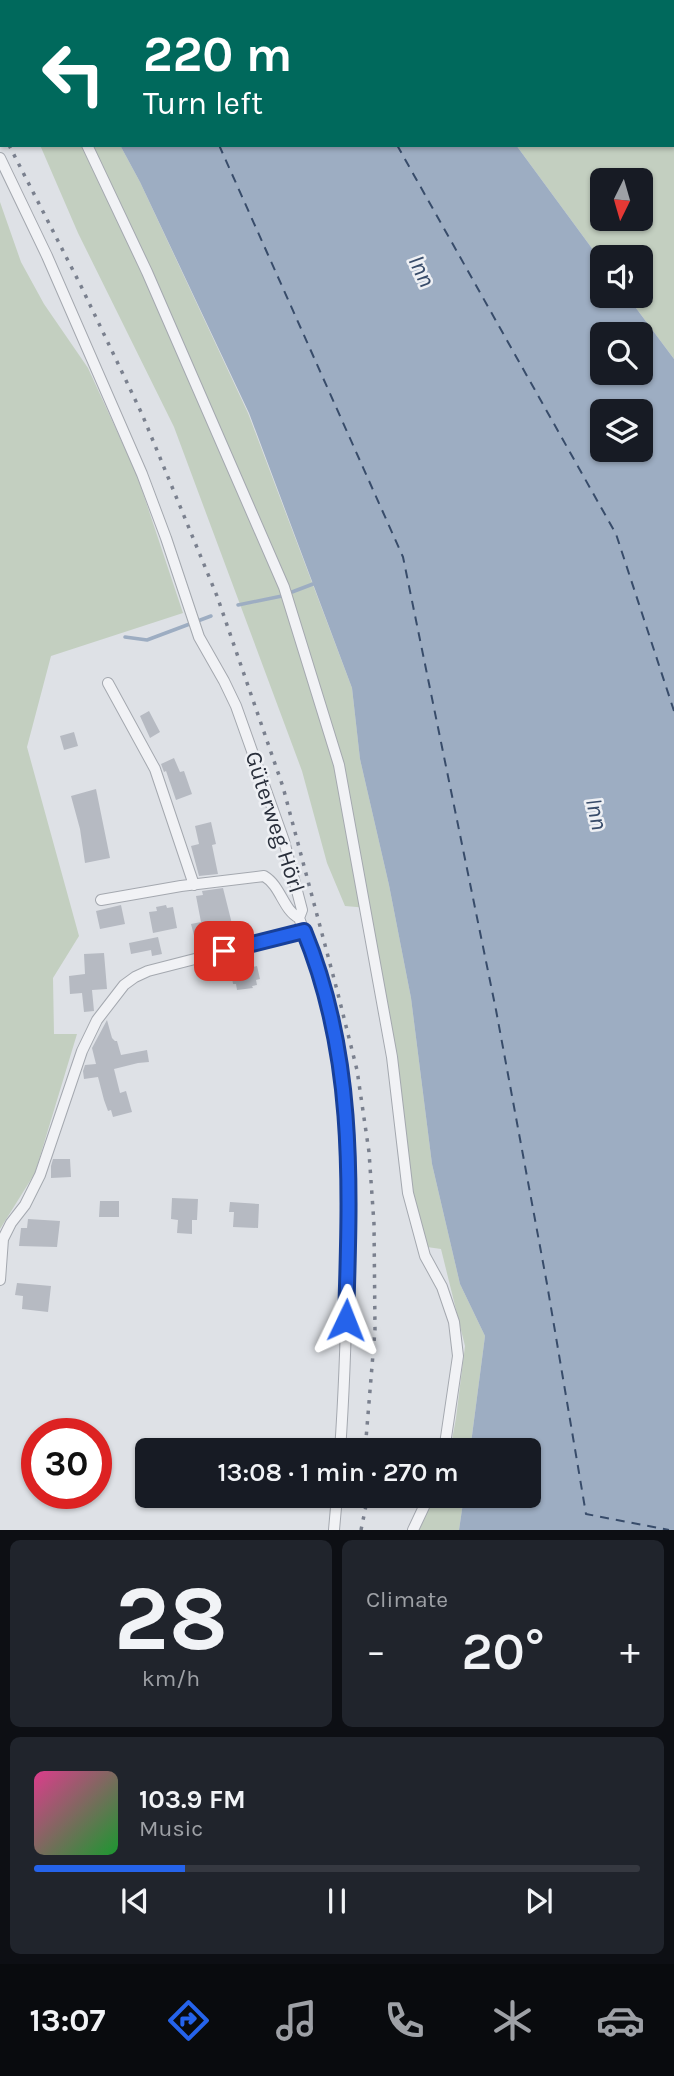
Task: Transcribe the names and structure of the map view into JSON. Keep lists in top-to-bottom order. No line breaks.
{"streets":{"street":["Güterweg Hörl"]},"water":["Inn"],"north":"bottom","page":{"turn":["220 m","Turn left"],"limit":"30","trip":"13:08 · 1 min · 270 m","tile":[["28","km/h"],"Climate"],"heat":["−","20°","+"],"song":["103.9 FM","Music"],"tabs":"13:07"}}
